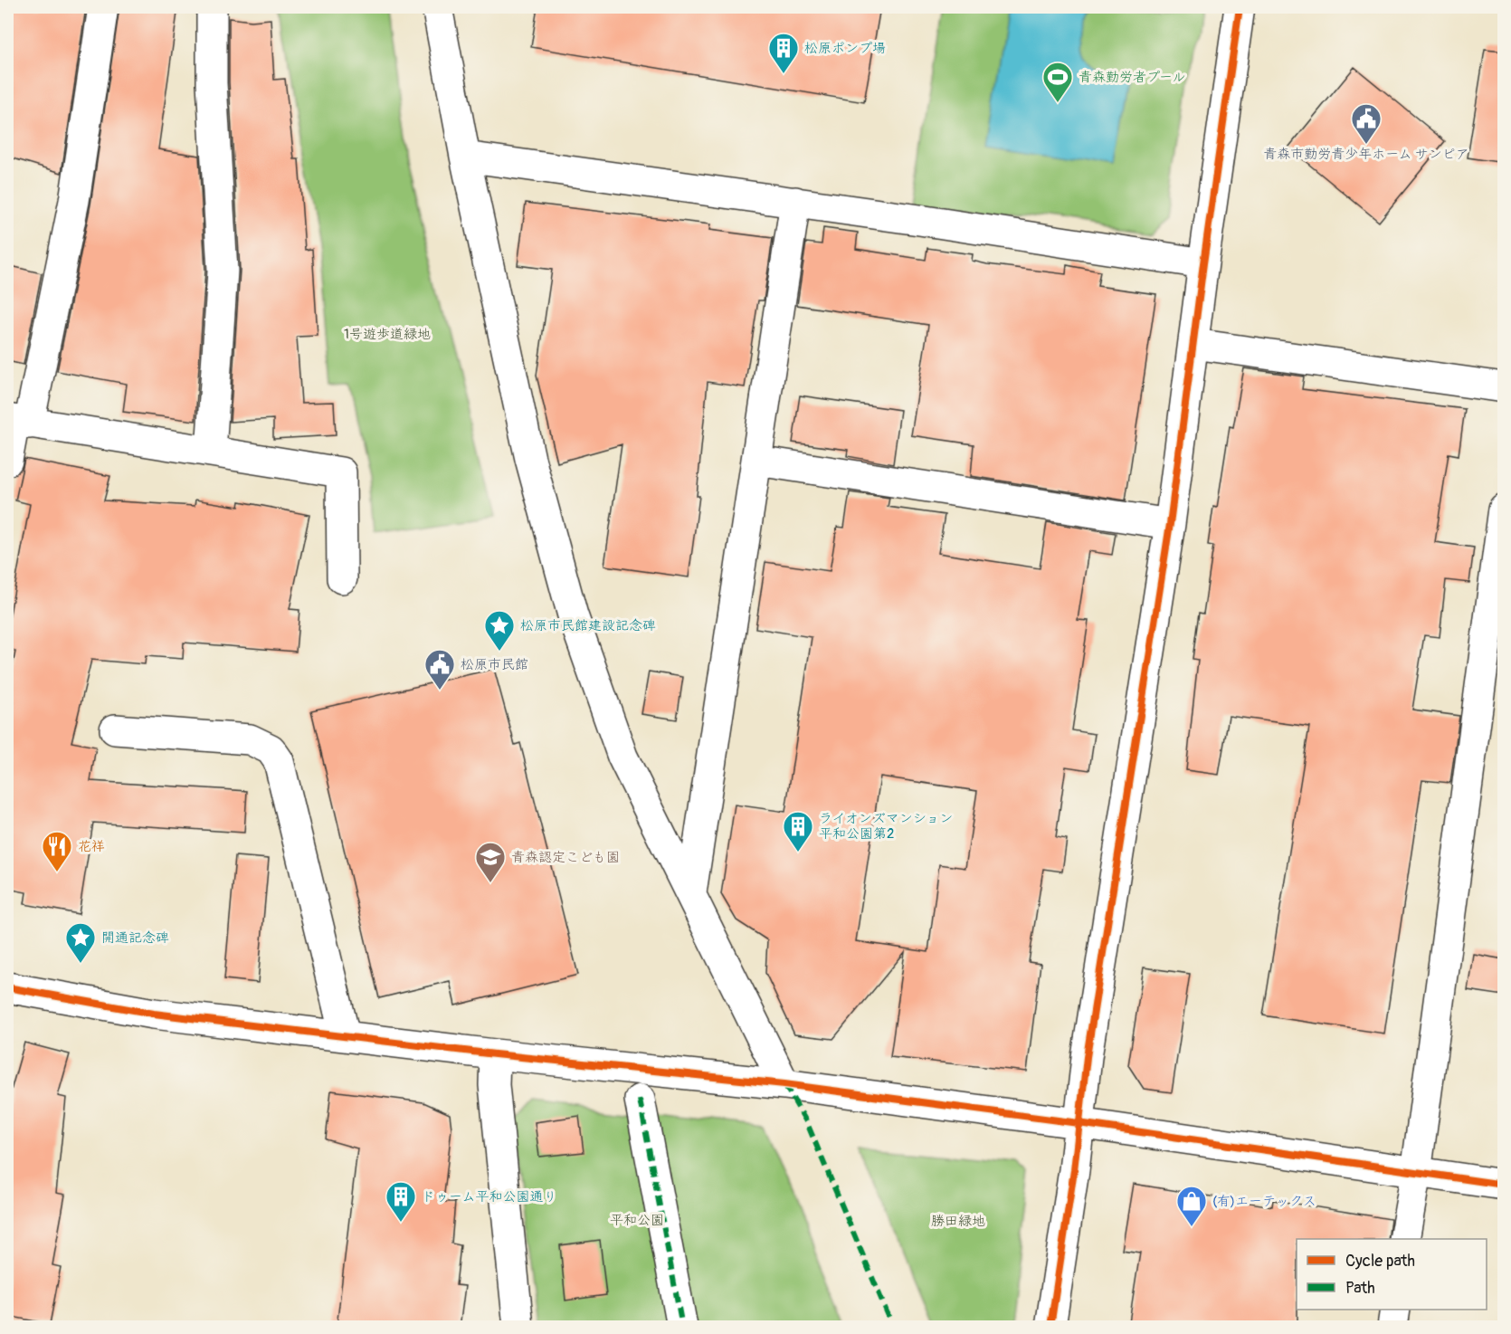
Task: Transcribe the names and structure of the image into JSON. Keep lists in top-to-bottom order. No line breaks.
{"parks":["1号遊歩道緑地","平和公園","勝田緑地"],"places":{"building":["松原ポンプ場","ライオンズマンション 平和公園第2","ドゥーム平和公園通り"],"sports":["青森勤労者プール"],"public building":["青森市勤労青少年ホーム サンピア","松原市民館"],"place":["松原市民館建設記念碑","開通記念碑"],"restaurant":["花祥"],"school or university":["青森認定こども園"],"shop":["(有)エーテックス"]},"legend":["Cycle path","Path"]}
